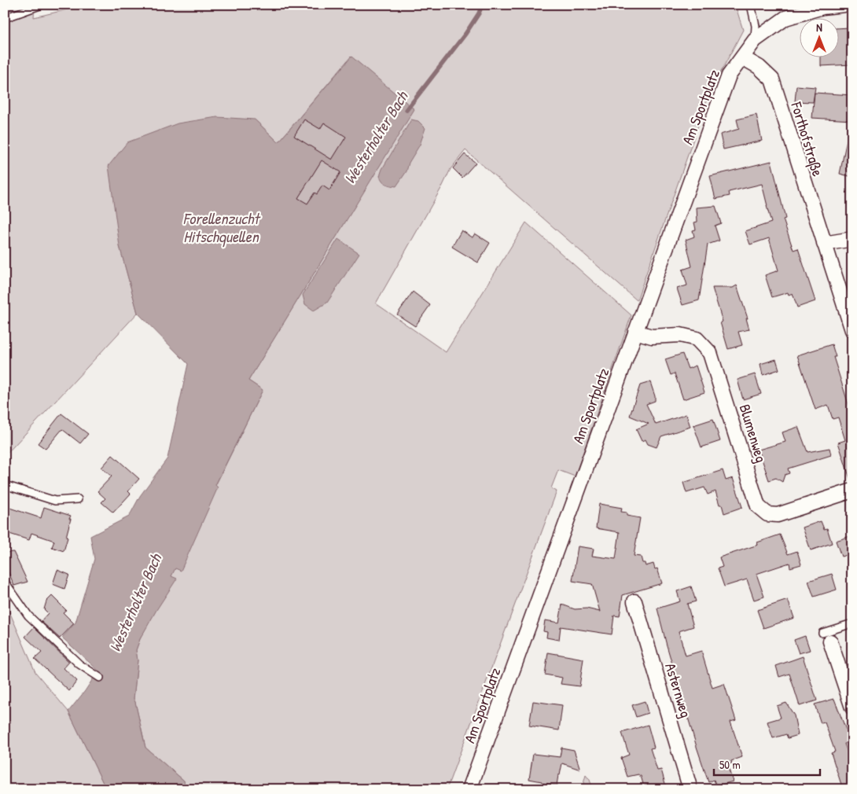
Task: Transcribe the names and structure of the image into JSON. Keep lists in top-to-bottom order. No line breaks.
{"streets":{"street":["Am Sportplatz","Forthofstraße","Blumenweg","Asternweg"]},"crossings":[["Am Sportplatz","Forthofstraße"],["Am Sportplatz","Blumenweg"]],"water":["Westerholter Bach","Forellenzucht Hitschquellen"],"scale_bar":"50 m","north":"top"}
